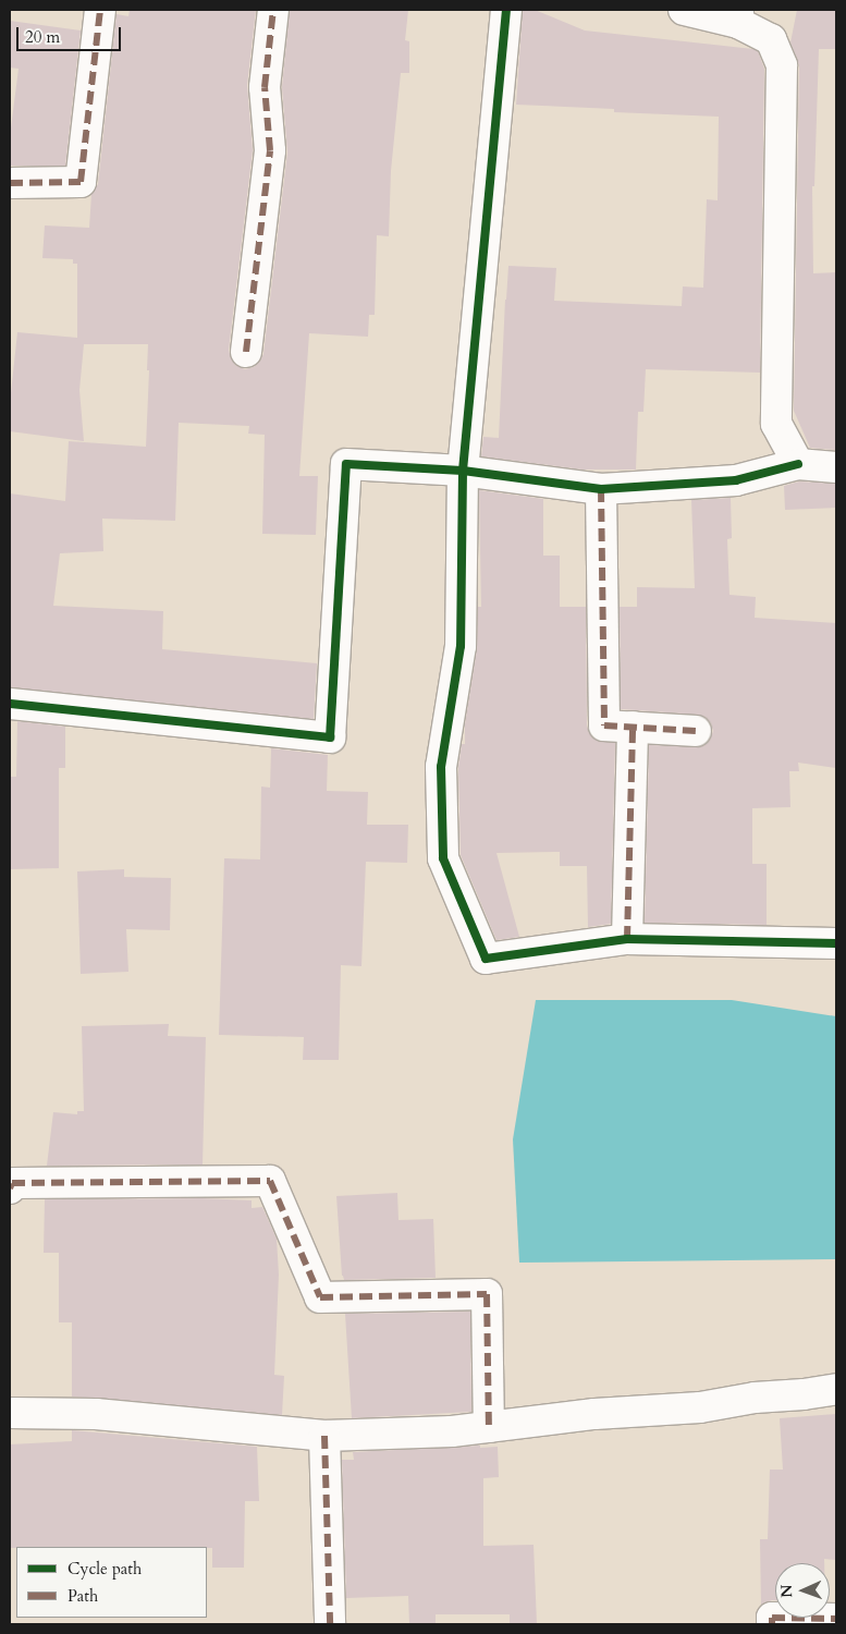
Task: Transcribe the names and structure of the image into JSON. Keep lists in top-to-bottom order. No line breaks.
{"legend":["Cycle path","Path"],"scale_bar":"20 m","north":"left"}
